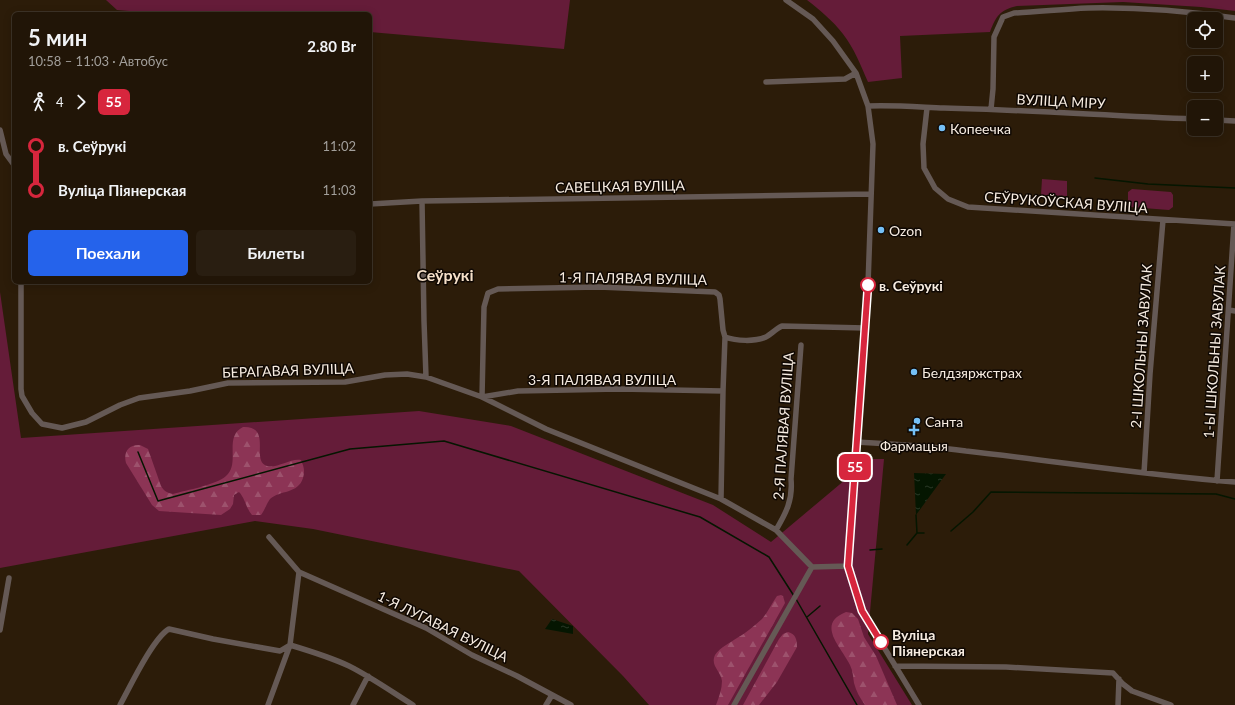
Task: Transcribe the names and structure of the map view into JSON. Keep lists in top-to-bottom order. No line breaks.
{"streets":{"street":["ВУЛІЦА МІРУ","САВЕЦКАЯ ВУЛІЦА","СЕЎРУКОЎСКАЯ ВУЛІЦА","1-Я ПАЛЯВАЯ ВУЛІЦА","2-І ШКОЛЬНЫ ЗАВУЛАК","1-Ы ШКОЛЬНЫ ЗАВУЛАК","БЕРАГАВАЯ ВУЛІЦА","3-Я ПАЛЯВАЯ ВУЛІЦА","2-Я ПАЛЯВАЯ ВУЛІЦА","1-Я ЛУГАВАЯ ВУЛІЦА"]},"crossings":[["ВУЛІЦА МІРУ","СЕЎРУКОЎСКАЯ ВУЛІЦА"],["СЕЎРУКОЎСКАЯ ВУЛІЦА","2-І ШКОЛЬНЫ ЗАВУЛАК"],["СЕЎРУКОЎСКАЯ ВУЛІЦА","1-Ы ШКОЛЬНЫ ЗАВУЛАК"],["1-Я ПАЛЯВАЯ ВУЛІЦА","БЕРАГАВАЯ ВУЛІЦА"],["1-Я ПАЛЯВАЯ ВУЛІЦА","3-Я ПАЛЯВАЯ ВУЛІЦА"],["БЕРАГАВАЯ ВУЛІЦА","3-Я ПАЛЯВАЯ ВУЛІЦА"],["БЕРАГАВАЯ ВУЛІЦА","2-Я ПАЛЯВАЯ ВУЛІЦА"]],"districts":["Сеўрукі"],"places":{"other":["Копеечка","Ozon","в. Сеўрукі","Белдзяржстрах","Санта","Вуліца Піянерская"],"health":["Фармацыя"]},"lines":["bus line 55"],"page":{"on_map":"55","map_buttons":["+","−"],"heading":["5 мин","10:58 – 11:03 · Автобус","2.80 Br"],"legs":["4","55"],"list":[{"name":"в. Сеўрукі","value":"11:02"},{"name":"Вуліца Піянерская","value":"11:03"}],"buttons":["Поехали","Билеты"]}}
